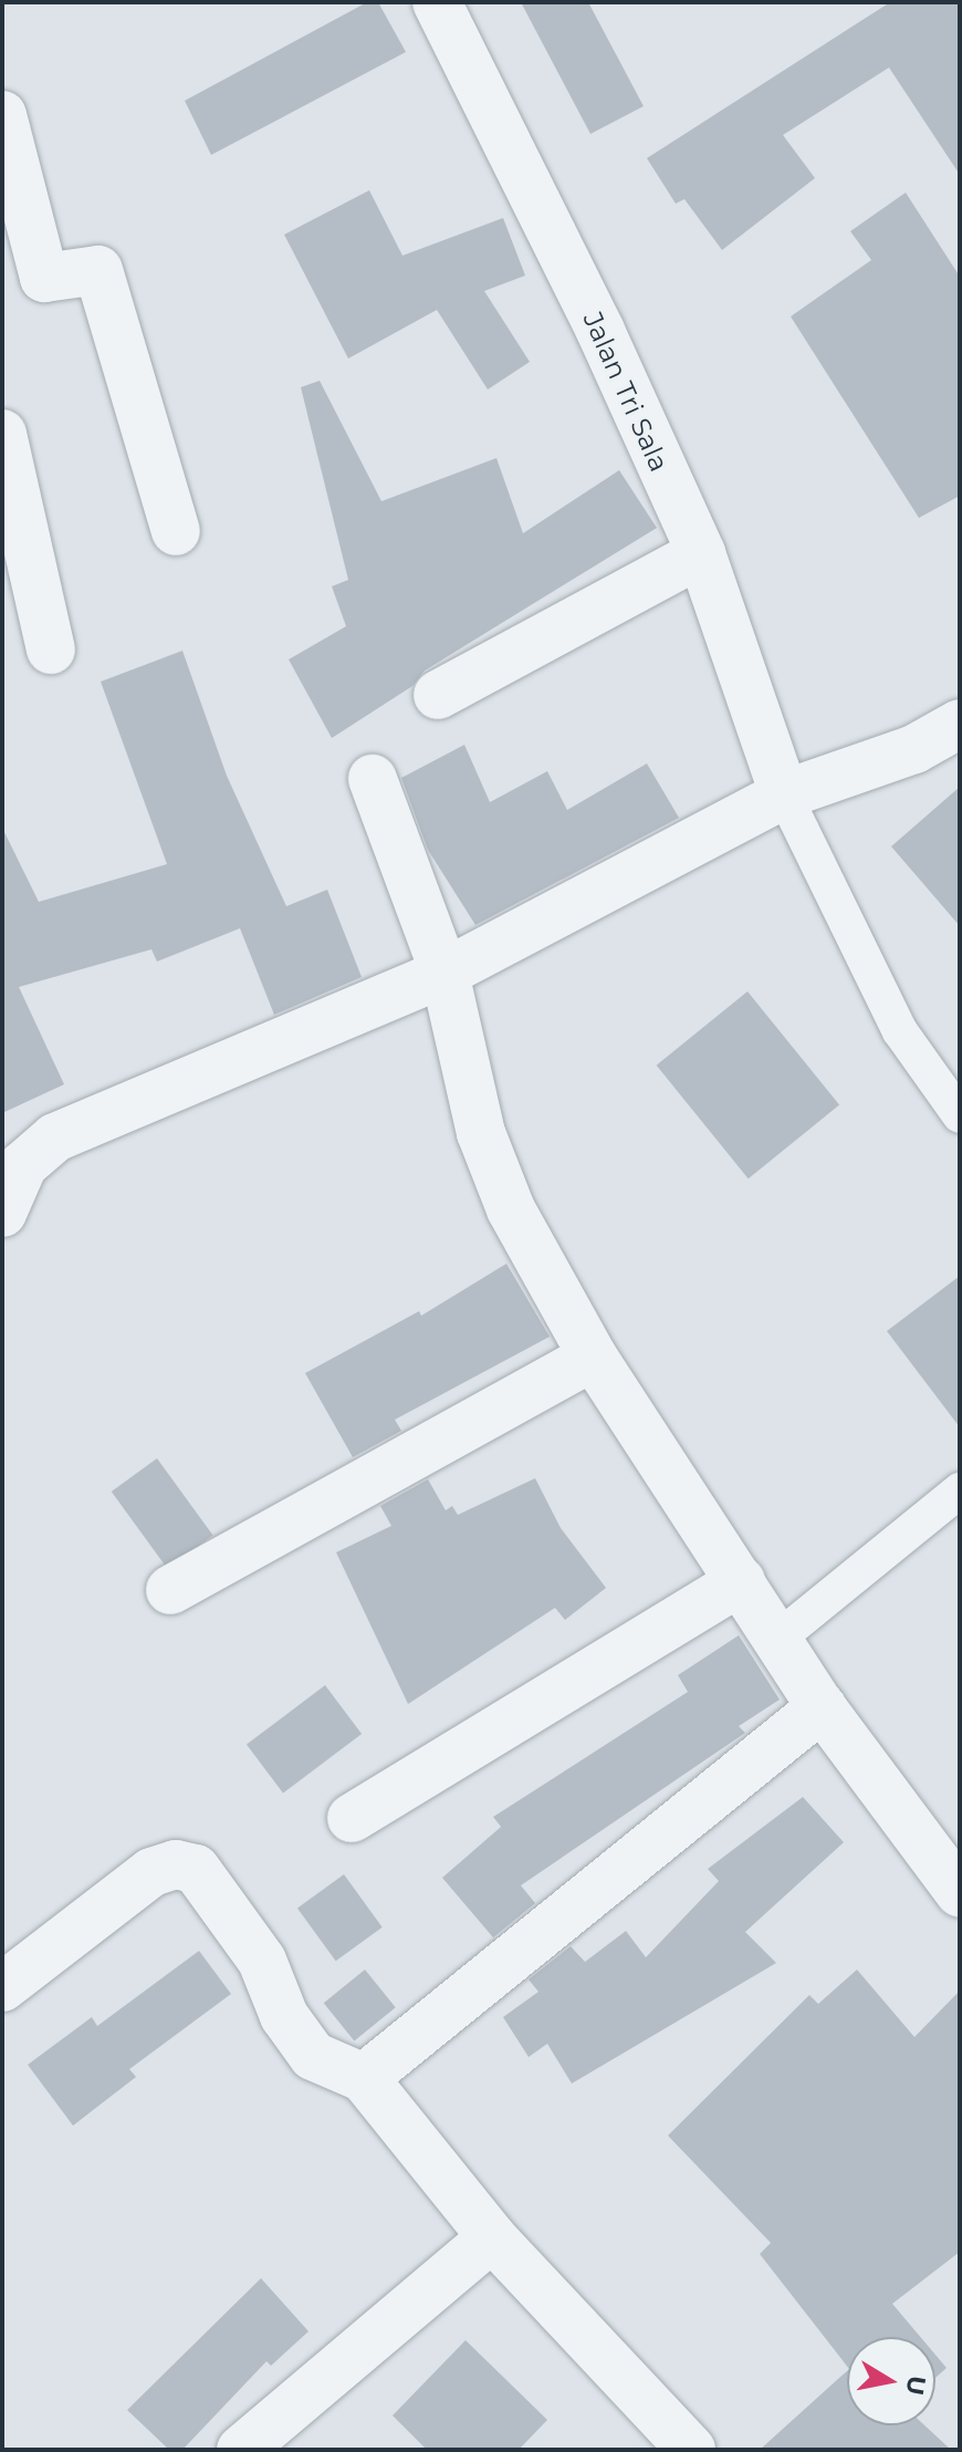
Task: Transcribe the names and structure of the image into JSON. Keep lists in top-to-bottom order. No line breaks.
{"streets":{"street":["Jalan Tri Sala"]},"north":"right"}
